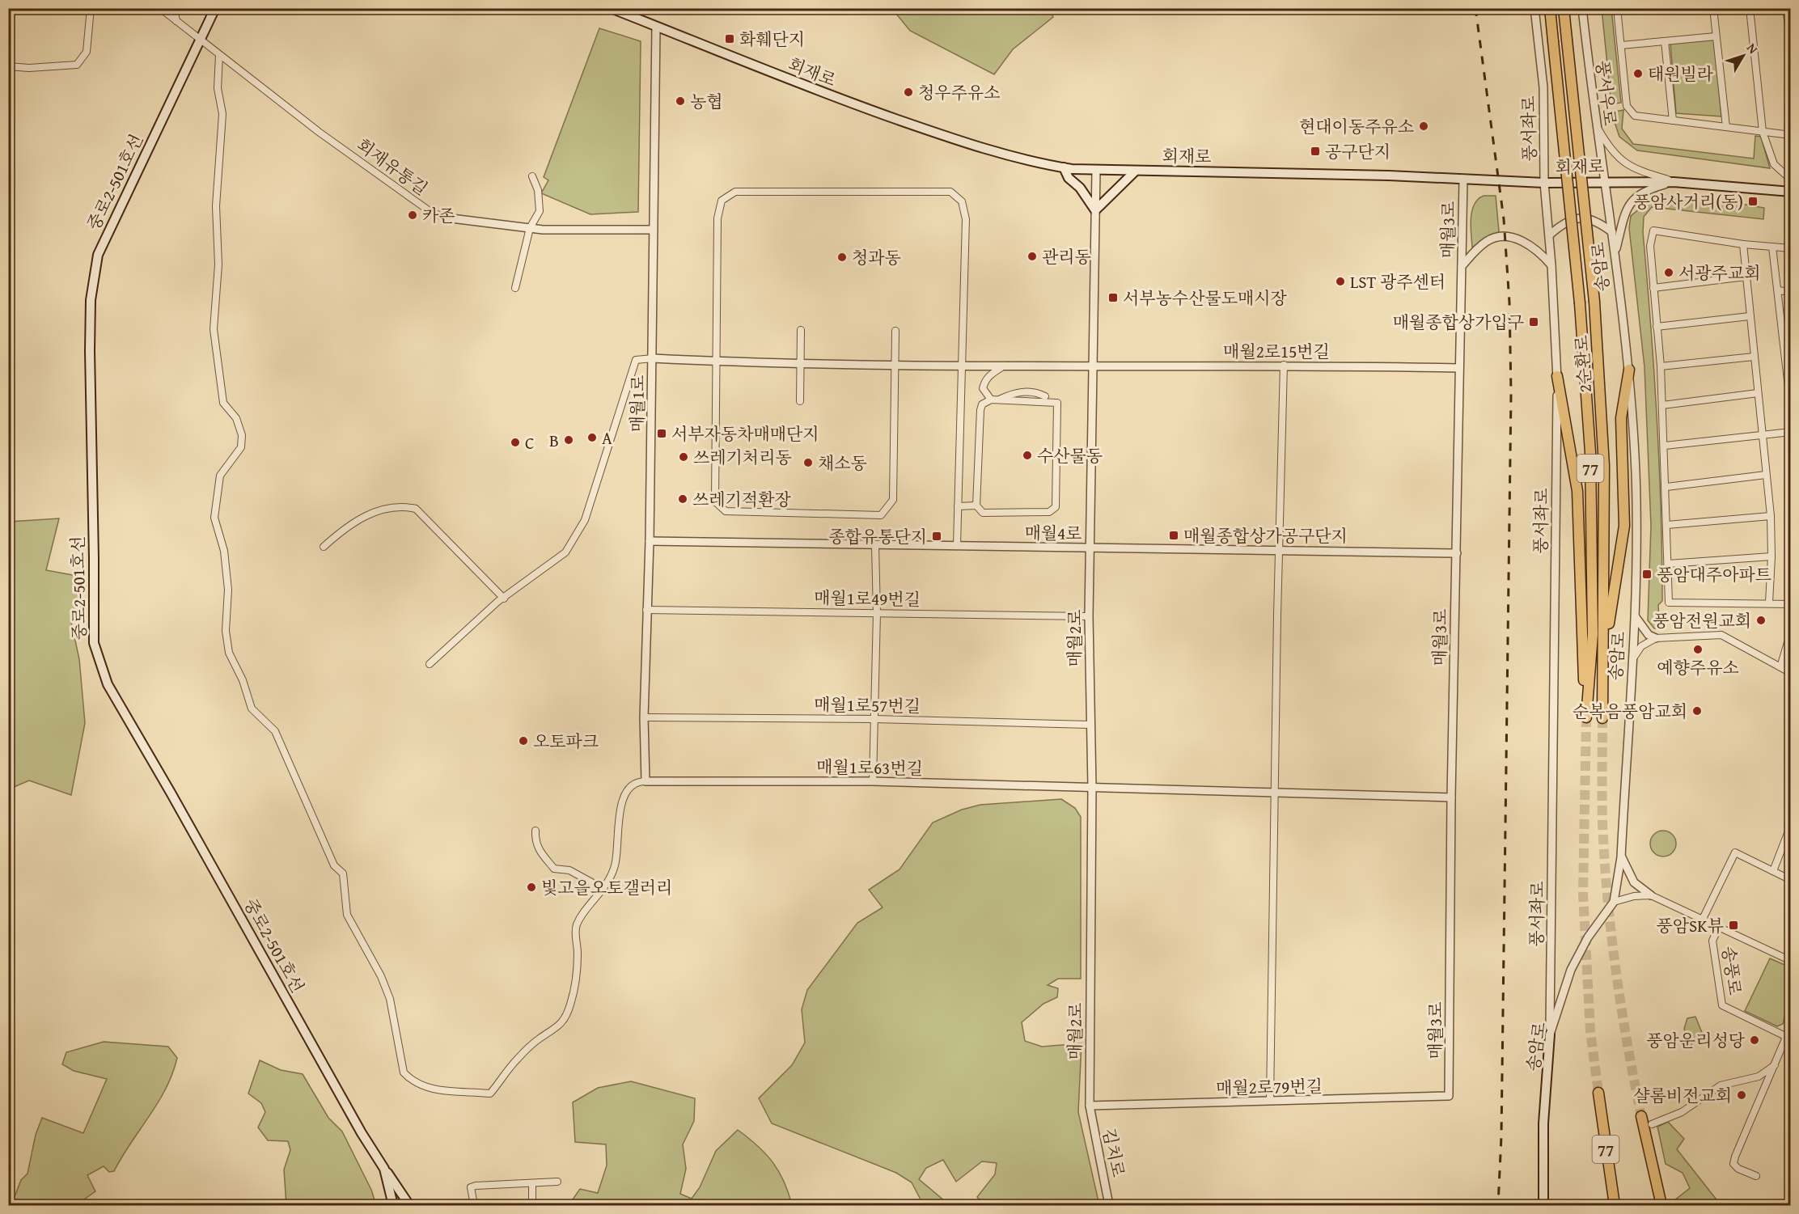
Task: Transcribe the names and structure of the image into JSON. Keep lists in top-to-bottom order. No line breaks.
{"streets":{"highway":["2순환로","77"],"main road":["회재로","중로2-501호선","송암로"],"street":["풍서우로","풍서좌로","회재유통길","매월3로","매월2로15번길","매월1로","매월4로","매월1로49번길","매월2로","매월1로57번길","매월1로63번길","송풍로","매월2로79번길","김치로"]},"crossings":[["회재로","풍서우로"],["회재로","풍서좌로"],["회재로","매월3로"],["회재로","송암로"],["회재로","매월1로"],["회재로","매월2로"],["풍서우로","송암로"],["풍서좌로","송암로"],["풍서좌로","2순환로"],["회재유통길","중로2-501호선"],["회재유통길","매월1로"],["매월3로","매월2로15번길"],["매월3로","매월4로"],["매월3로","매월1로63번길"],["매월3로","매월2로79번길"],["매월2로15번길","매월1로"],["매월2로15번길","매월2로"],["매월1로","매월4로"],["매월1로","매월1로49번길"],["매월1로","매월1로57번길"],["매월1로","매월1로63번길"],["매월4로","매월2로"],["매월1로49번길","매월2로"],["매월2로","매월1로57번길"],["매월2로","매월1로63번길"],["매월2로","매월2로79번길"],["매월2로","김치로"],["매월2로79번길","김치로"]],"places":{"transit":["화훼단지","공구단지","풍암사거리(동)","서부농수산물도매시장","매월종합상가입구","서부자동차매매단지","매월종합상가공구단지","종합유통단지","풍암대주아파트","풍암SK뷰"],"other":["태원빌라","청우주유소","농협","현대이동주유소","카존","관리동","청과동","서광주교회","LST 광주센터","A","B","C","수산물동","쓰레기처리동","채소동","쓰레기적환장","풍암전원교회","예향주유소","순복음풍암교회","오토파크","빛고을오토갤러리","풍암운리성당","샬롬비전교회"]},"north":"top right"}
